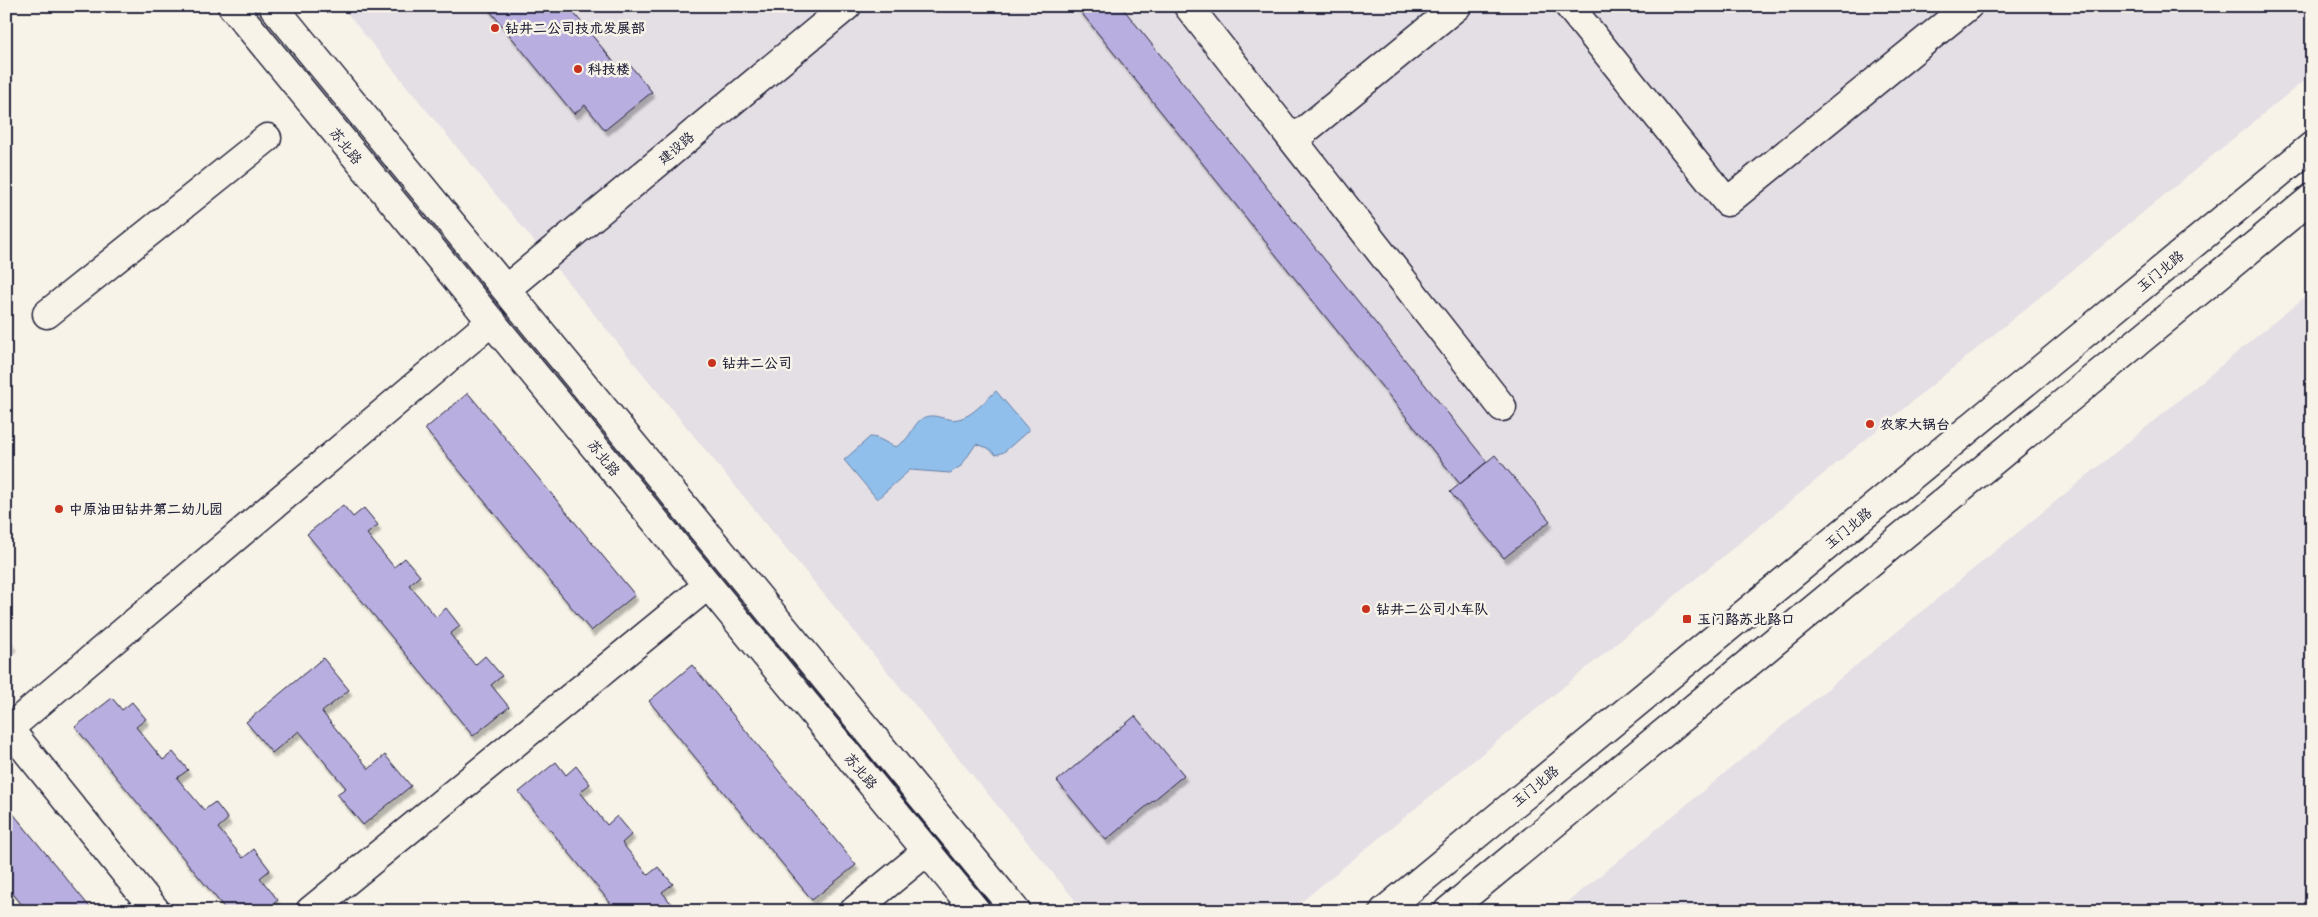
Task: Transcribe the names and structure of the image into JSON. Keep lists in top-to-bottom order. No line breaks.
{"streets":{"street":["苏北路","建设路","玉门北路"]},"places":{"other":["钻井二公司技术发展部","科技楼","钻井二公司","农家大锅台","中原油田钻井第二幼儿园","钻井二公司小车队"],"transit":["玉门路苏北路口"]}}
